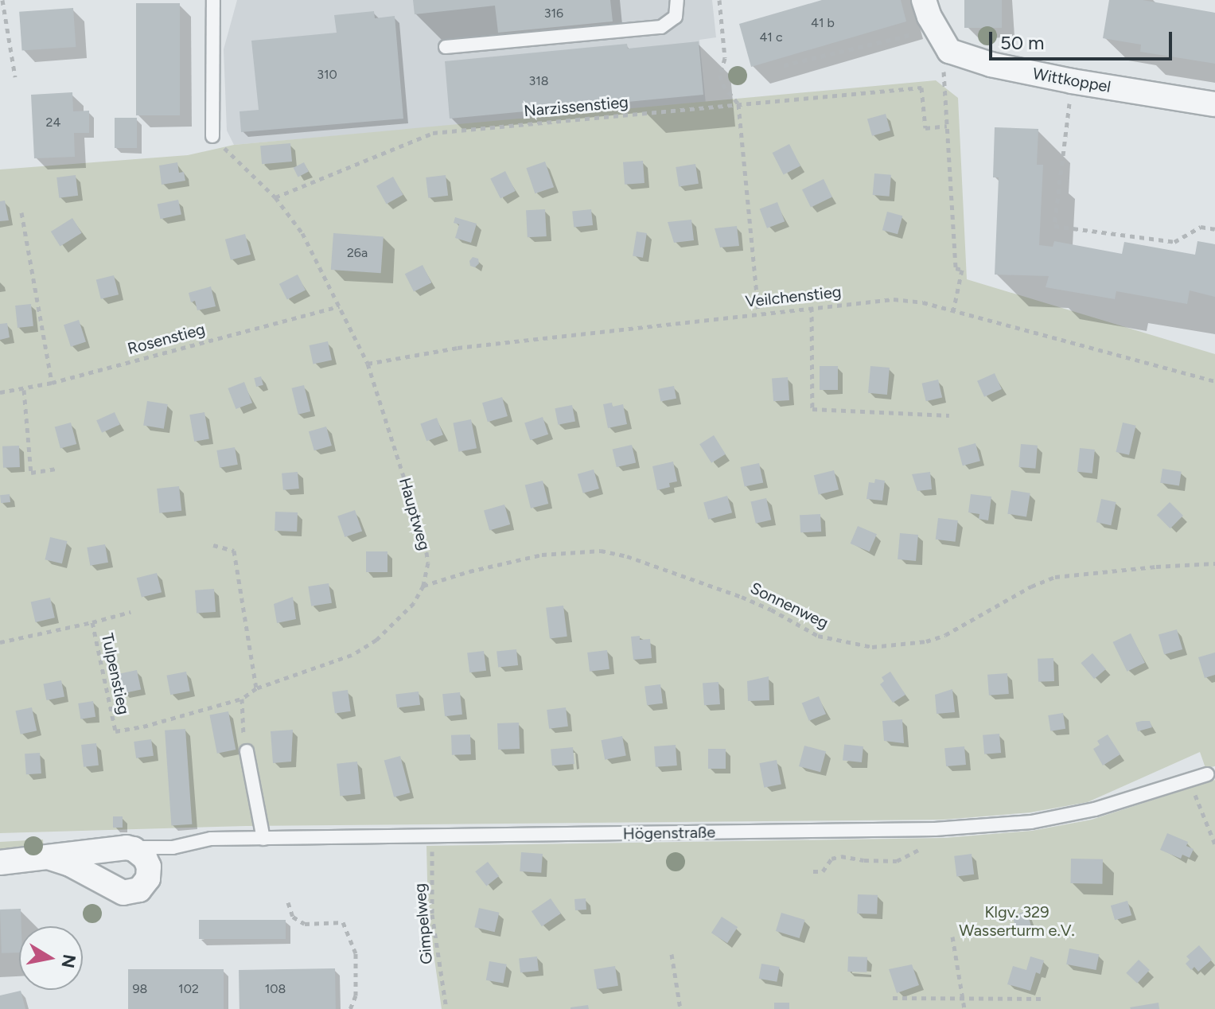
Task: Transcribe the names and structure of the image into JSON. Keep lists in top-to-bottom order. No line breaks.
{"streets":{"street":["Wittkoppel","Högenstraße"],"path":["Narzissenstieg","Veilchenstieg","Rosenstieg","Hauptweg","Sonnenweg","Tulpenstieg","Gimpelweg"]},"crossings":[["Narzissenstieg","Hauptweg"],["Veilchenstieg","Hauptweg"],["Rosenstieg","Hauptweg"],["Hauptweg","Sonnenweg"],["Hauptweg","Tulpenstieg"],["Högenstraße","Gimpelweg"]],"parks":["Klgv. 329 Wasserturm e.V."],"house_numbers":["316","41 b","41 c","310","318","24","26a","98","102","108"],"scale_bar":"50 m","north":"right"}
